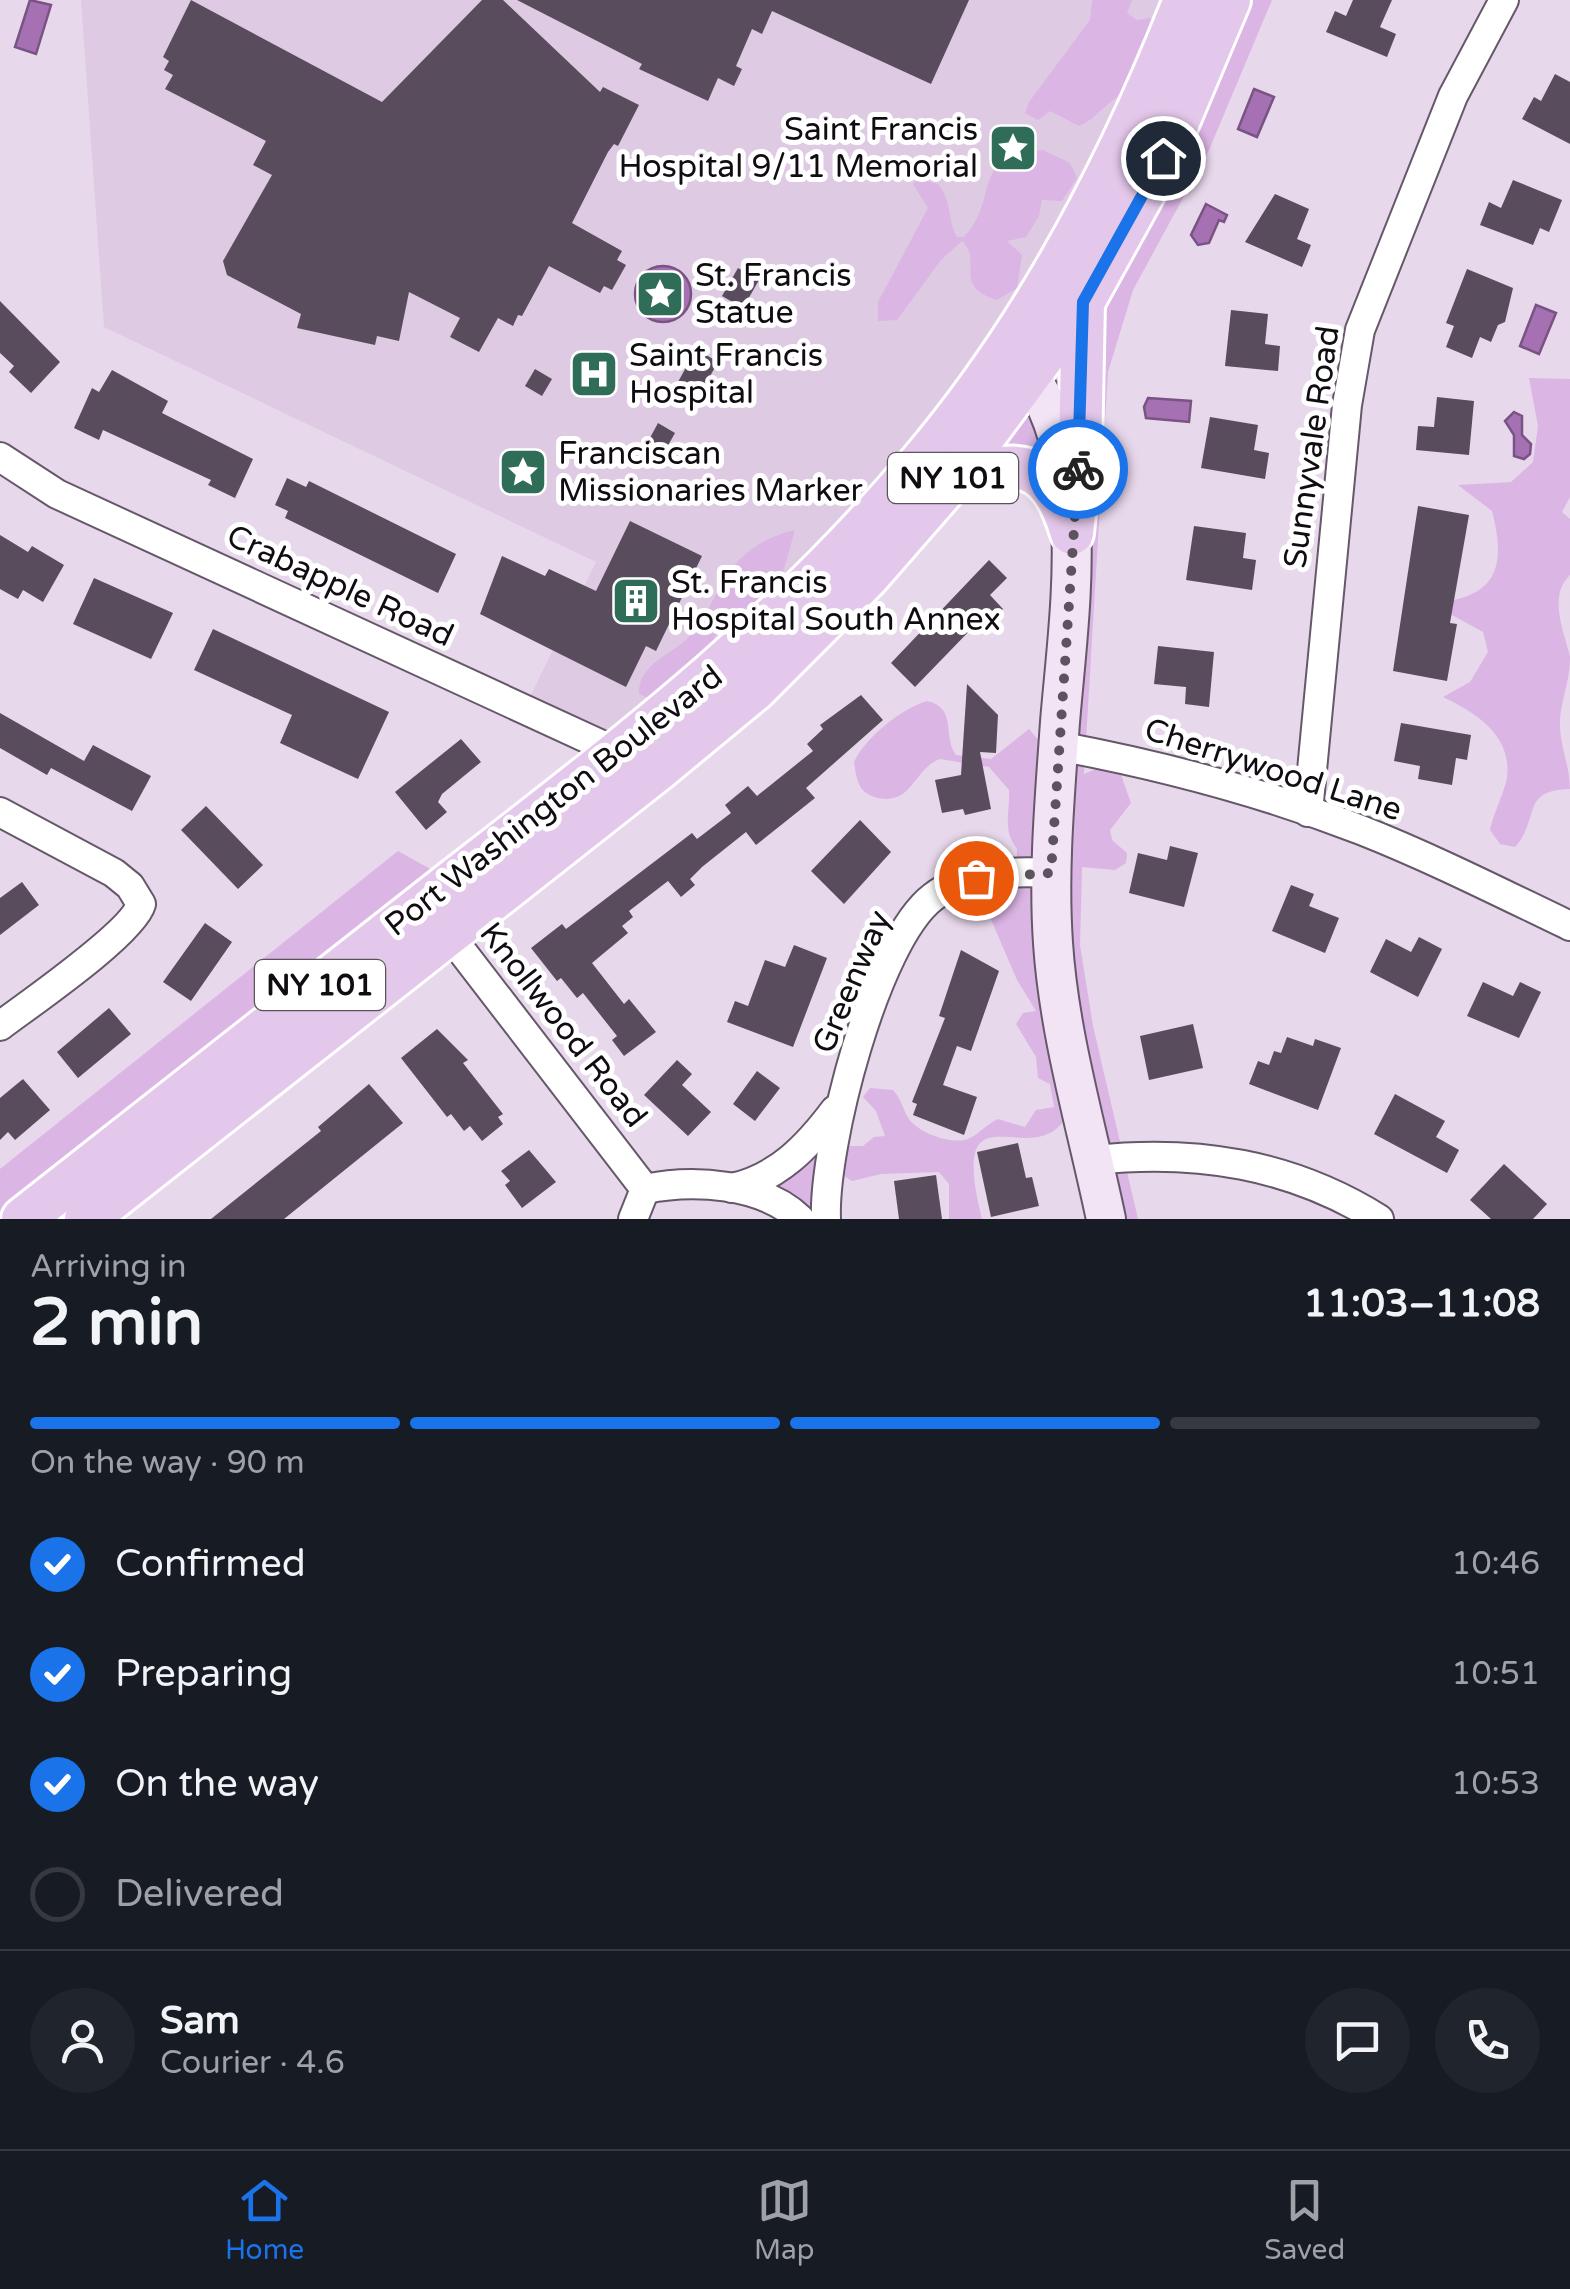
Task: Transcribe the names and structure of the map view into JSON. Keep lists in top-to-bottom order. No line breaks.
{"streets":{"main road":["NY 101","Port Washington Boulevard"],"street":["Sunnyvale Road","Crabapple Road","Cherrywood Lane","Greenway","Knollwood Road"]},"crossings":[["Sunnyvale Road","Cherrywood Lane"],["Crabapple Road","Port Washington Boulevard"],["Port Washington Boulevard","Knollwood Road"]],"places":{"place":["Saint Francis Hospital 9/11 Memorial","St. Francis Statue","Franciscan Missionaries Marker"],"hospital":["Saint Francis Hospital"],"building":["St. Francis Hospital South Annex"]},"page":{"heading":["2 min","Arriving in","11:03–11:08"],"panel":["Sam","Courier · 4.6"],"bar":"On the way · 90 m","list":[["Confirmed","10:46"],["Preparing","10:51"],["On the way","10:53"],"Delivered"],"tabs":["Home","Map","Saved"]}}
